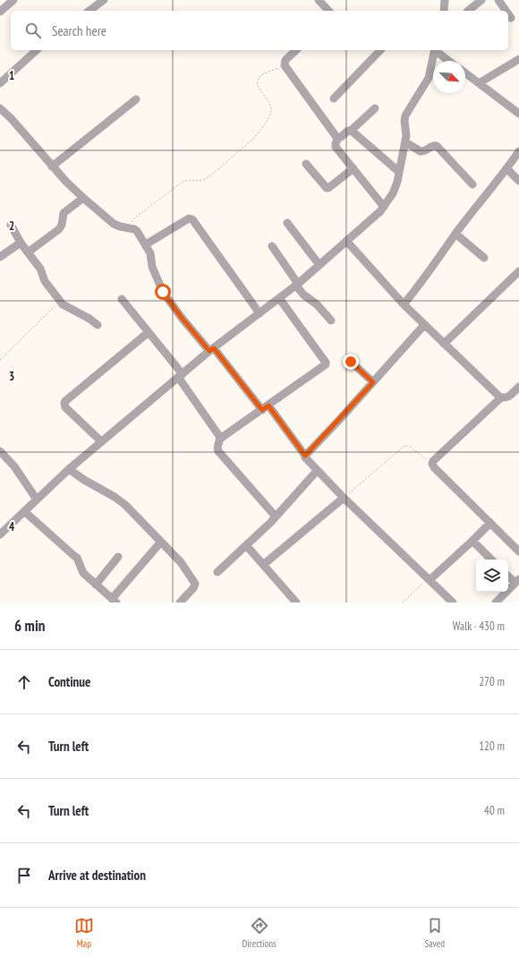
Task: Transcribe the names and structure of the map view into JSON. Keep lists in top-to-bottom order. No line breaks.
{"north":"bottom right","page":{"search":"Search here","heading":["6 min","Walk · 430 m"],"list":[["Continue","270 m"],["Turn left","120 m"],["Turn left","40 m"],"Arrive at destination"],"nav":["Map","Directions","Saved"]},"grid":{"rows":["1","2","3","4"]}}
